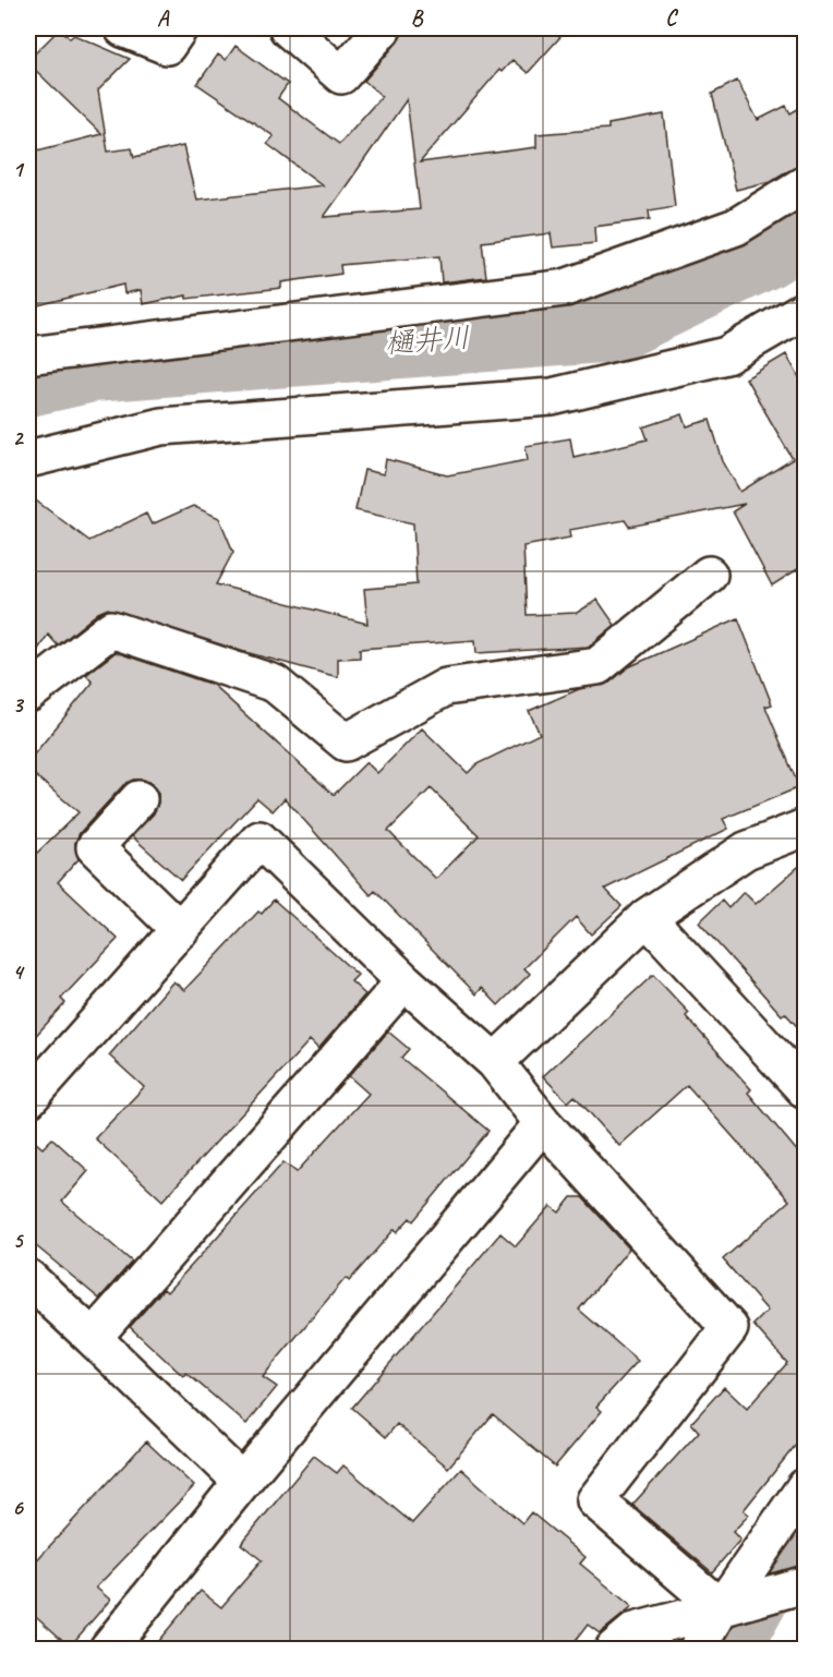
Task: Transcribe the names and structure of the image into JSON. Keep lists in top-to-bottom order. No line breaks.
{"water":["樋井川"],"grid":{"columns":["A","B","C"],"rows":["1","2","3","4","5","6"]}}
